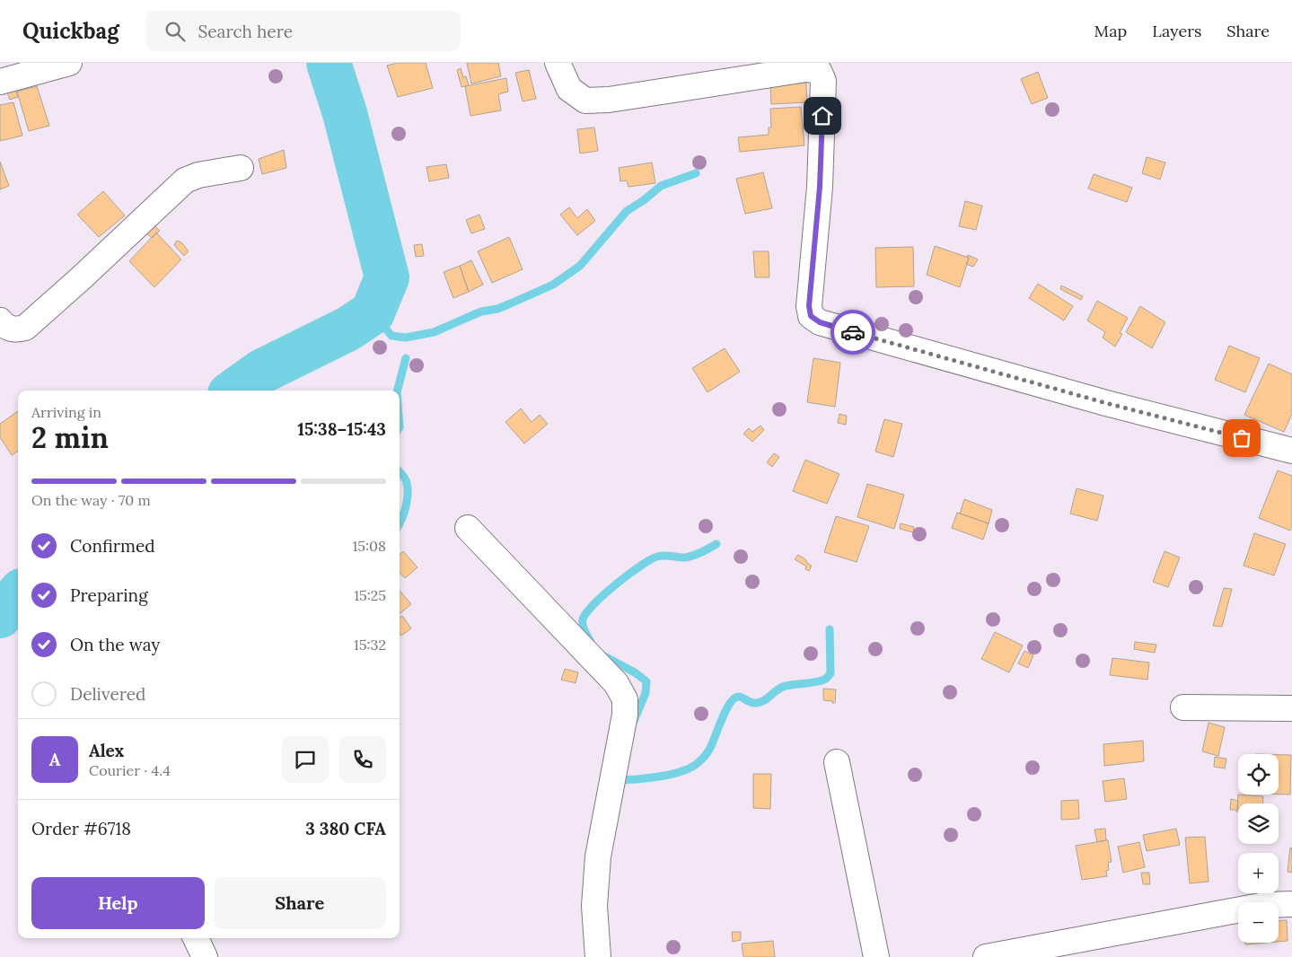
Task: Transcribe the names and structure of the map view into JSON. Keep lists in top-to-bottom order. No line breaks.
{"page":{"header":"Quickbag","search":"Search here","nav":["Map","Layers","Share"],"heading":["2 min","Arriving in","15:38–15:43"],"panel":["Alex","Courier · 4.4","Order #6718","3 380 CFA"],"bar":"On the way · 70 m","list":[["Confirmed","15:08"],["Preparing","15:25"],["On the way","15:32"],"Delivered"],"round":"A","map_buttons":["+","−"],"buttons":["Help","Share"]}}
